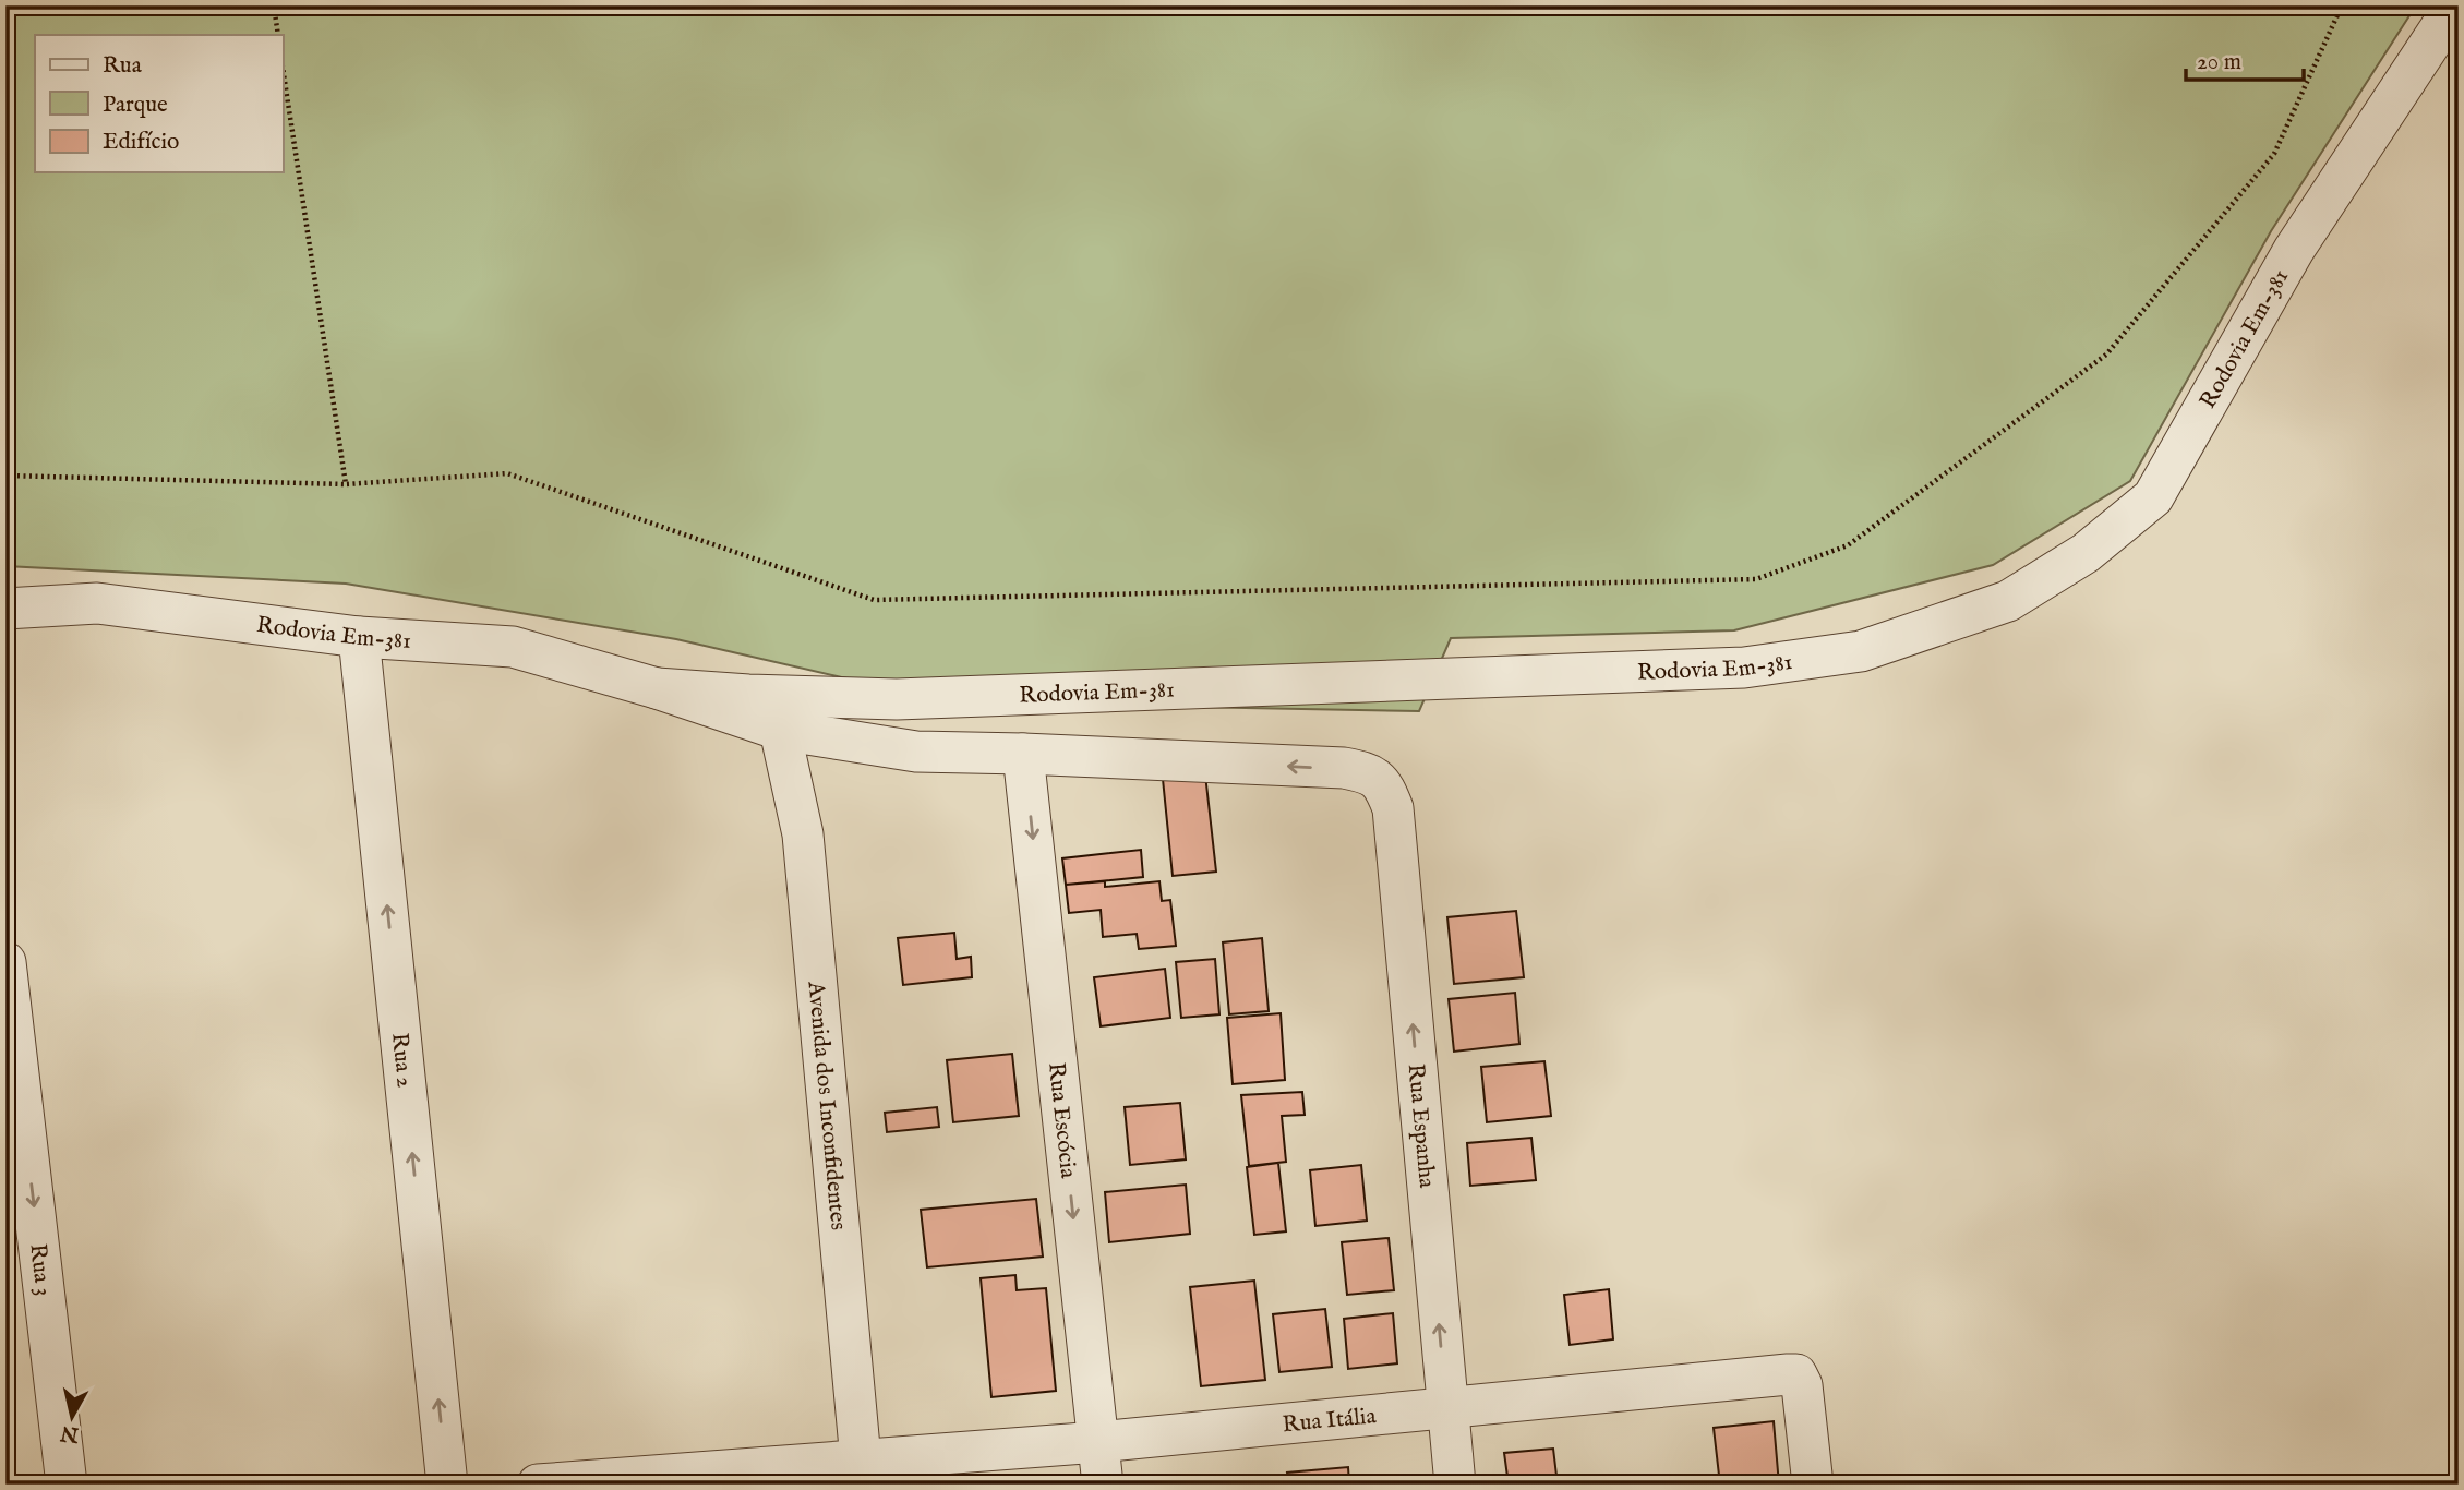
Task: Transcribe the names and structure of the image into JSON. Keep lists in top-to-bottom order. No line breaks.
{"streets":{"street":["Rodovia Em-381","Rua 2","Avenida dos Inconfidentes","Rua Escócia","Rua Espanha","Rua 3","Rua Itália"]},"crossings":[["Rodovia Em-381","Rua 2"],["Rodovia Em-381","Avenida dos Inconfidentes"],["Rodovia Em-381","Rua Escócia"],["Rodovia Em-381","Rua Espanha"],["Avenida dos Inconfidentes","Rua Itália"],["Rua Escócia","Rua Itália"],["Rua Espanha","Rua Itália"]],"one_way":["Rua 2","Rua Escócia","Rua Espanha","Rua 3"],"legend":["Rua","Parque","Edifício"],"scale_bar":"20 m","north":"bottom"}
